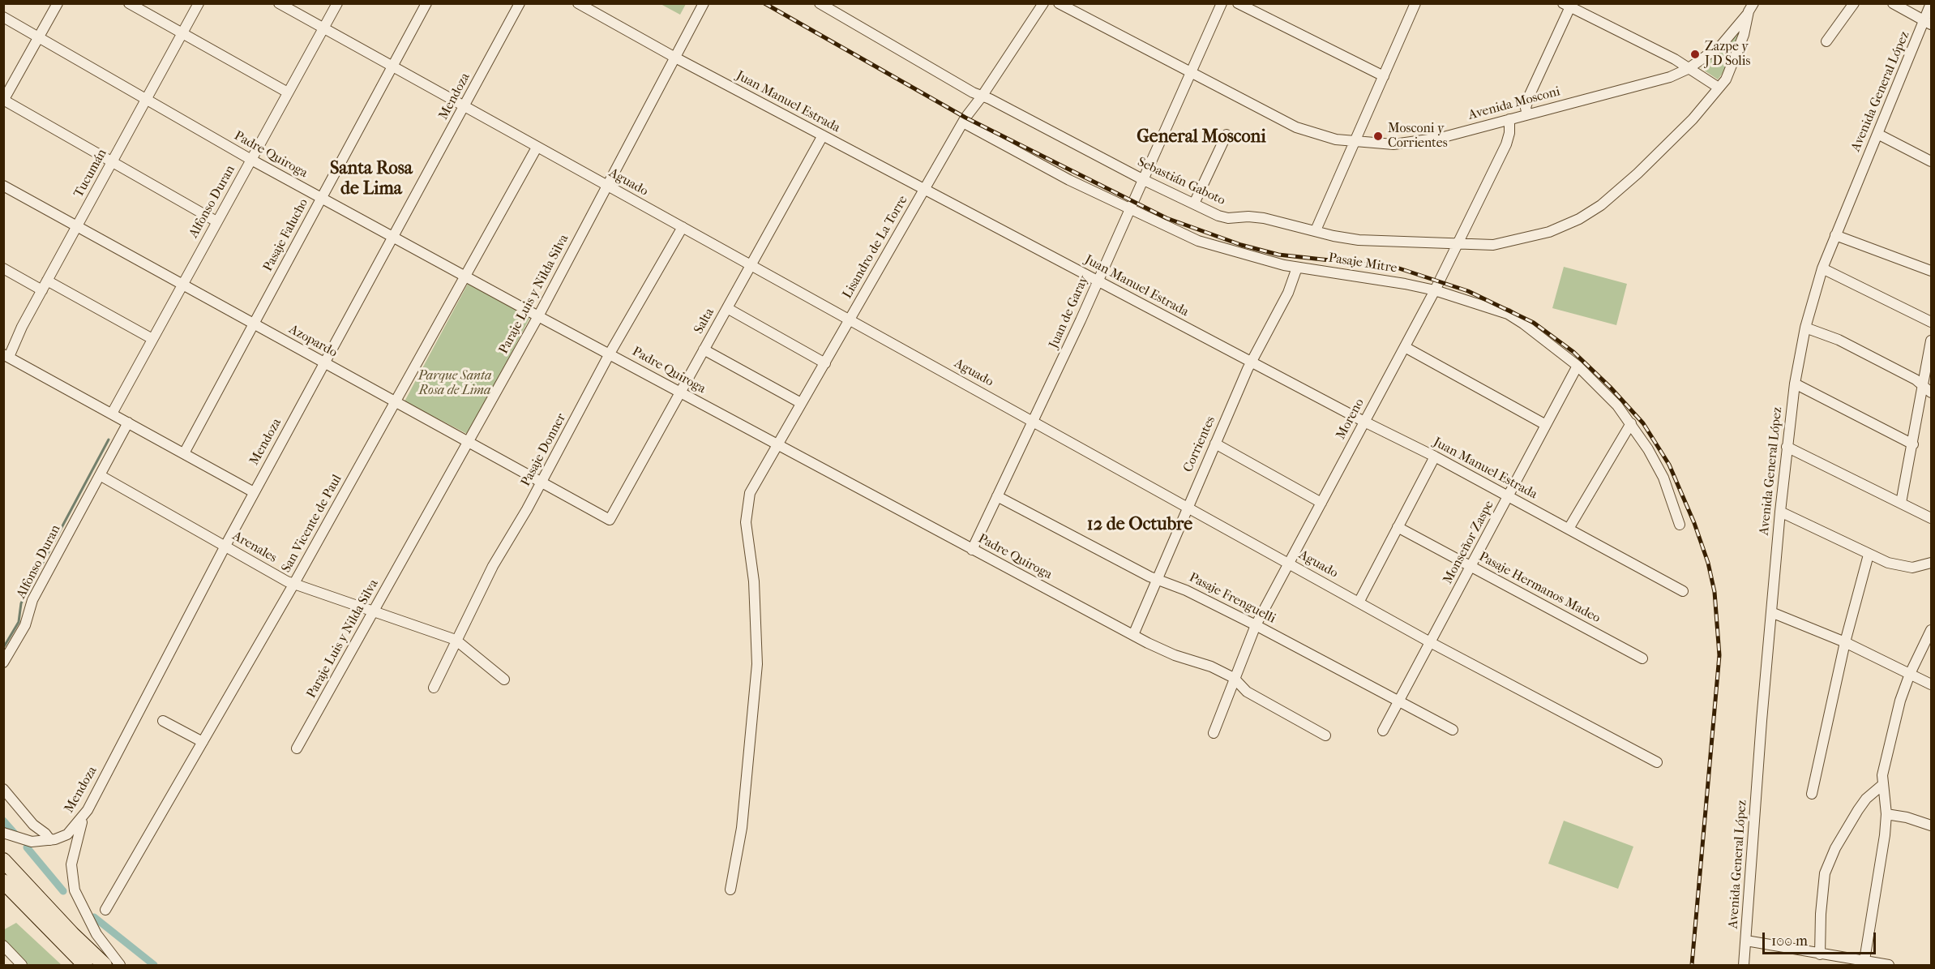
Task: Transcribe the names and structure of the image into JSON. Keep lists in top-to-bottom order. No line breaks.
{"streets":{"street":["Avenida General López","Mendoza","Juan Manuel Estrada","Avenida Mosconi","Padre Quiroga","Tucumán","Sebastián Gaboto","Aguado","Alfonso Duran","Pasaje Falucho","Lisandro de La Torre","Pasaje Mitre","Paraje Luis y Nilda Silva","Juan de Garay","Salta","Azopardo","Moreno","Corrientes","Pasaje Donner","San Vicente de Paul","Monseñor Zaspe","Arenales","Pasaje Hermanos Madeo","Pasaje Frenguelli"]},"crossings":[["Mendoza","Padre Quiroga"],["Mendoza","Aguado"],["Mendoza","Azopardo"],["Mendoza","Arenales"],["Juan Manuel Estrada","Lisandro de La Torre"],["Juan Manuel Estrada","Paraje Luis y Nilda Silva"],["Juan Manuel Estrada","Juan de Garay"],["Juan Manuel Estrada","Salta"],["Juan Manuel Estrada","Moreno"],["Juan Manuel Estrada","Corrientes"],["Juan Manuel Estrada","Monseñor Zaspe"],["Avenida Mosconi","Sebastián Gaboto"],["Avenida Mosconi","Juan de Garay"],["Avenida Mosconi","Moreno"],["Padre Quiroga","Tucumán"],["Padre Quiroga","Alfonso Duran"],["Padre Quiroga","Pasaje Falucho"],["Padre Quiroga","Lisandro de La Torre"],["Padre Quiroga","Paraje Luis y Nilda Silva"],["Padre Quiroga","Juan de Garay"],["Padre Quiroga","Salta"],["Padre Quiroga","Moreno"],["Padre Quiroga","Corrientes"],["Padre Quiroga","Pasaje Donner"],["Padre Quiroga","San Vicente de Paul"],["Tucumán","Azopardo"],["Sebastián Gaboto","Lisandro de La Torre"],["Sebastián Gaboto","Juan de Garay"],["Sebastián Gaboto","Moreno"],["Aguado","Alfonso Duran"],["Aguado","Pasaje Falucho"],["Aguado","Lisandro de La Torre"],["Aguado","Paraje Luis y Nilda Silva"],["Aguado","Juan de Garay"],["Aguado","Salta"],["Aguado","Moreno"],["Aguado","Corrientes"],["Aguado","Pasaje Donner"],["Aguado","San Vicente de Paul"],["Aguado","Monseñor Zaspe"],["Alfonso Duran","Azopardo"],["Alfonso Duran","Arenales"],["Pasaje Falucho","Azopardo"],["Lisandro de La Torre","Pasaje Mitre"],["Pasaje Mitre","Juan de Garay"],["Pasaje Mitre","Moreno"],["Pasaje Mitre","Corrientes"],["Pasaje Mitre","Monseñor Zaspe"],["Paraje Luis y Nilda Silva","Azopardo"],["Paraje Luis y Nilda Silva","Arenales"],["Juan de Garay","Pasaje Frenguelli"],["Salta","Azopardo"],["Azopardo","Pasaje Donner"],["Azopardo","San Vicente de Paul"],["Moreno","Pasaje Frenguelli"],["Corrientes","Pasaje Frenguelli"],["Pasaje Donner","Arenales"],["San Vicente de Paul","Arenales"],["Monseñor Zaspe","Pasaje Hermanos Madeo"],["Monseñor Zaspe","Pasaje Frenguelli"]],"districts":["General Mosconi","Santa Rosa de Lima","12 de Octubre"],"parks":["Parque Santa Rosa de Lima"],"places":["Zazpe y J D Solis","Mosconi y Corrientes"],"scale_bar":"100 m"}
